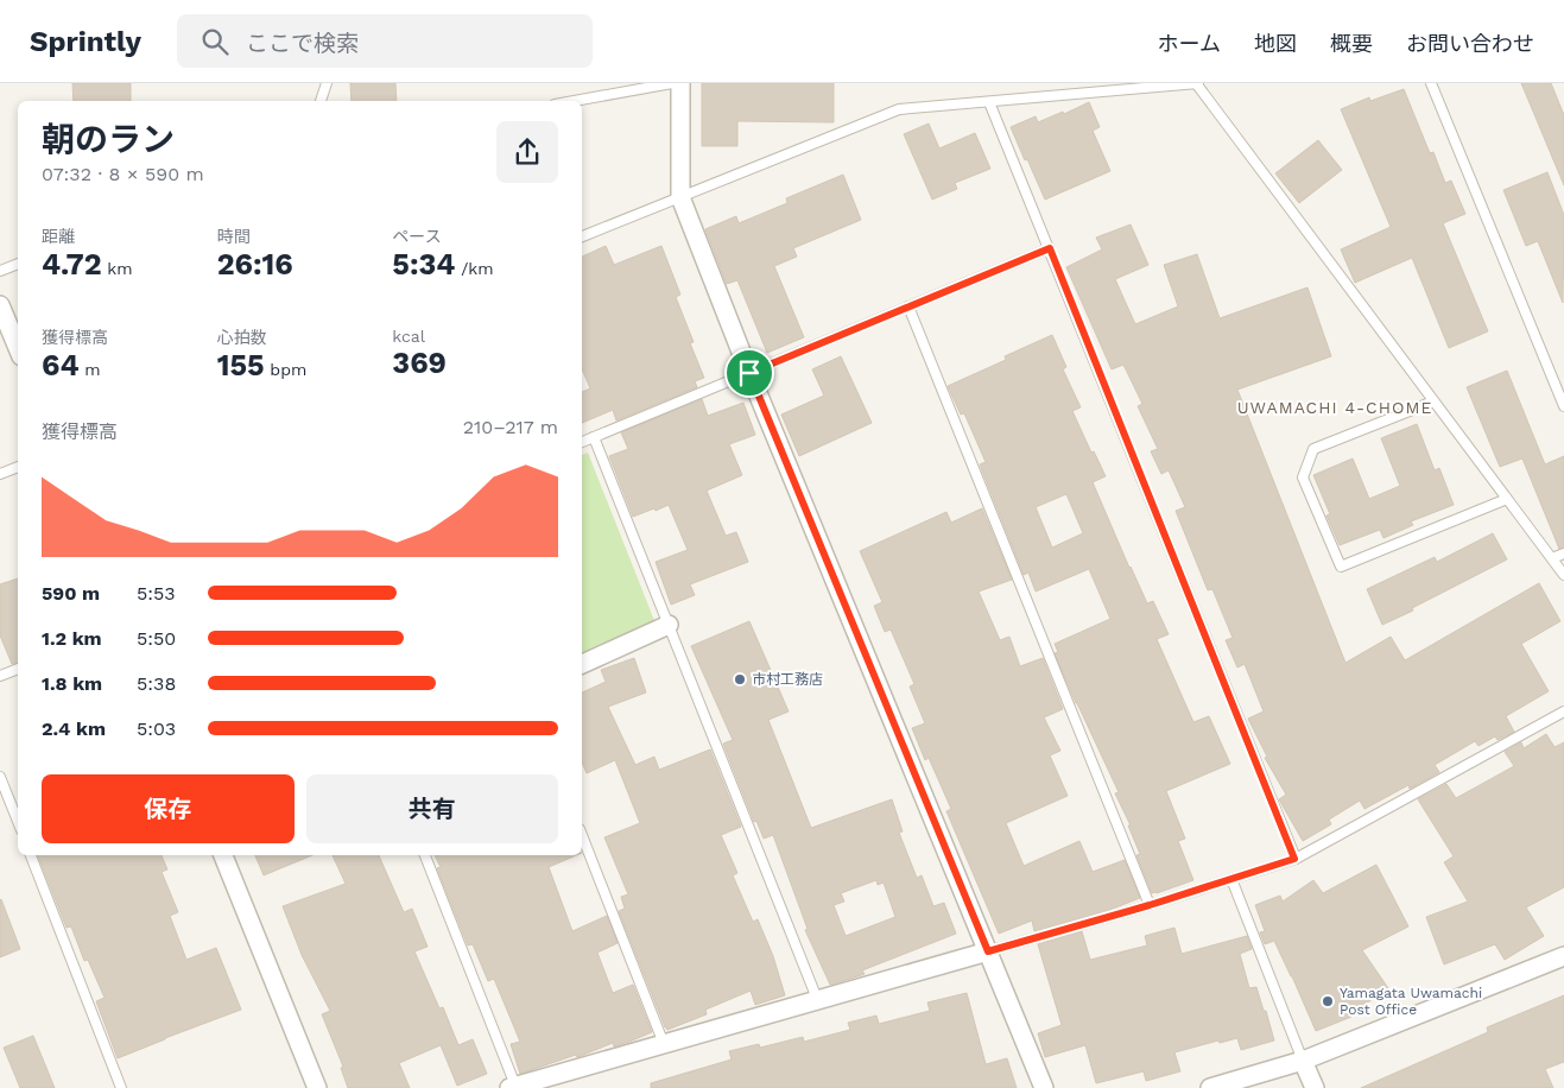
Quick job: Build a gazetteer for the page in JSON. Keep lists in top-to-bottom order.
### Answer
{
  "districts": ["UWAMACHI 4-CHOME"],
  "places": ["市村工務店", "Yamagata Uwamachi Post Office"],
  "page": {
    "header": "Sprintly",
    "search": "ここで検索",
    "nav": [
      "ホーム",
      "地図",
      "概要",
      "お問い合わせ"
    ],
    "heading": ["朝のラン", "07:32 · 8 × 590 m"],
    "stats": [
      ["距離", "4.72 km"],
      ["時間", "26:16"],
      ["ペース", "5:34 /km"],
      ["獲得標高", "64 m"],
      ["心拍数", "155 bpm"],
      ["kcal", "369"]
    ],
    "chart": ["獲得標高", "210–217 m"],
    "list": [
      {
        "name": "590 m",
        "note": "5:53"
      },
      {
        "name": "1.2 km",
        "note": "5:50"
      },
      {
        "name": "1.8 km",
        "note": "5:38"
      },
      {
        "name": "2.4 km",
        "note": "5:03"
      }
    ],
    "buttons": ["保存", "共有"]
  }
}
